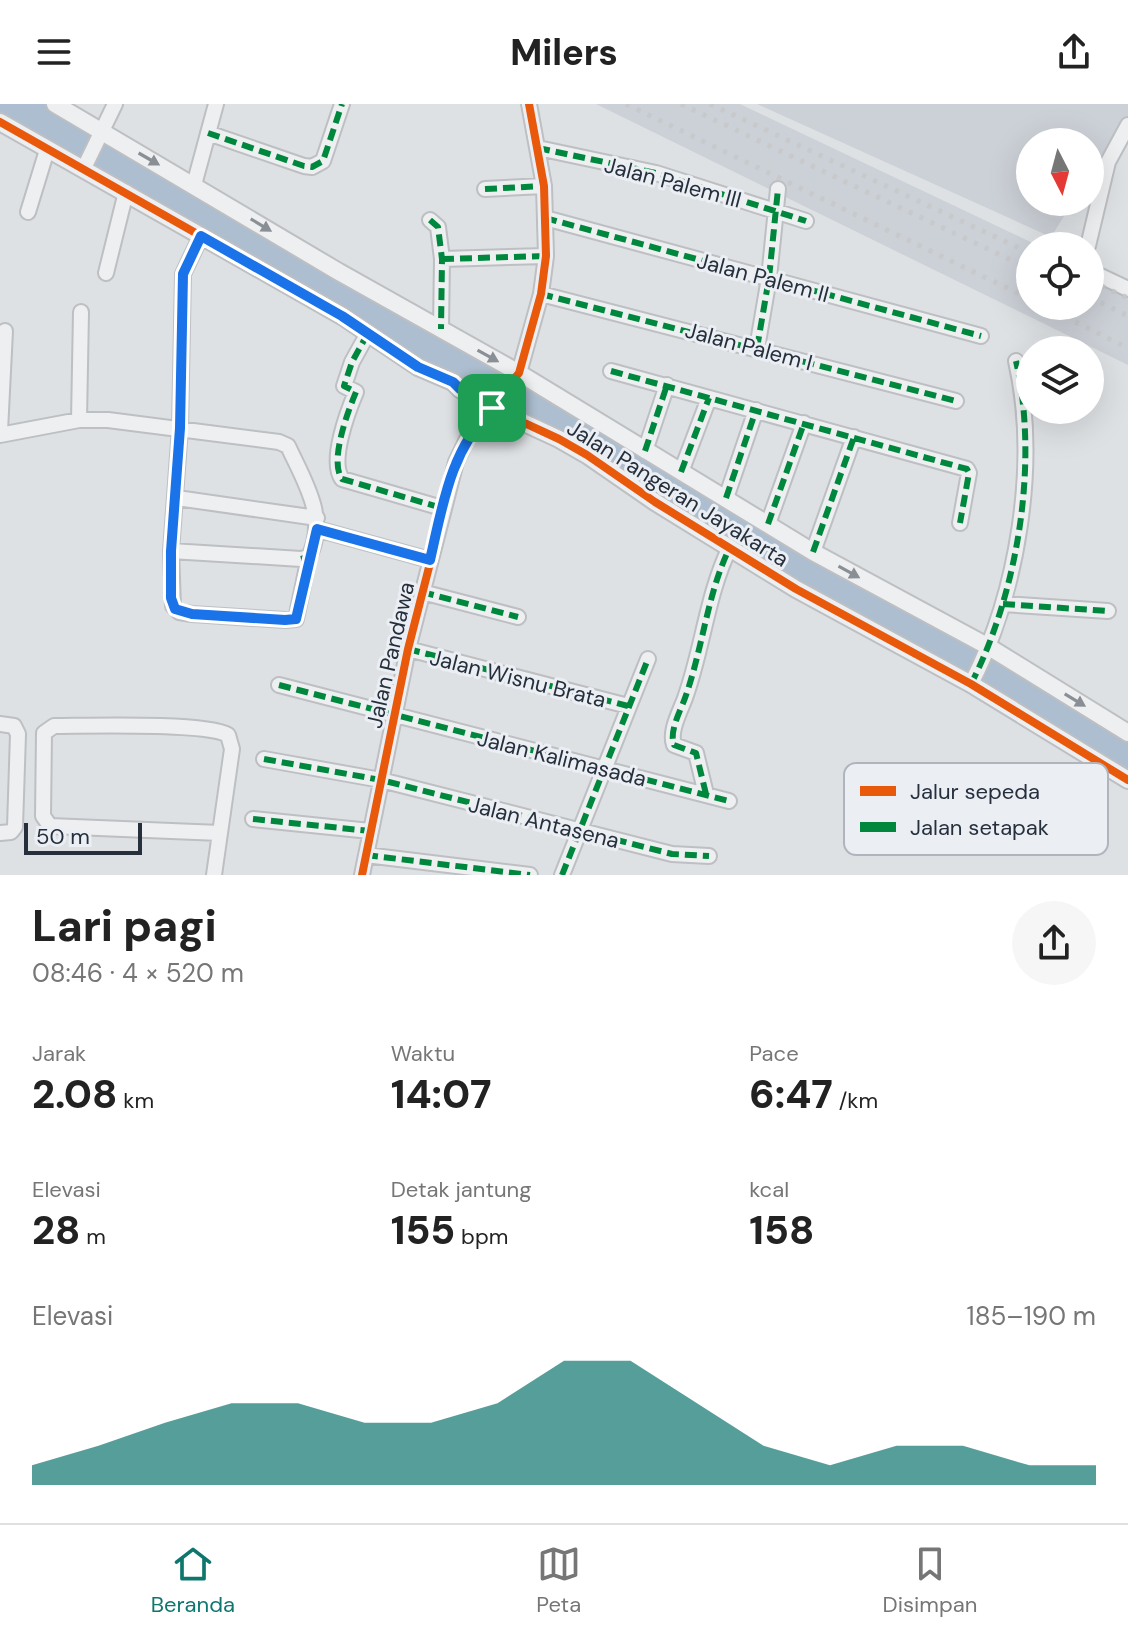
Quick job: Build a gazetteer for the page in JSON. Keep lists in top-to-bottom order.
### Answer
{
  "streets": {
    "street": [
      "Jalan Palem III",
      "Jalan Palem II",
      "Jalan Palem I",
      "Jalan Pangeran Jayakarta",
      "Jalan Pandawa",
      "Jalan Wisnu Brata",
      "Jalan Kalimasada",
      "Jalan Antasena"
    ]
  },
  "crossings": [
    ["Jalan Pangeran Jayakarta", "Jalan Pandawa"],
    ["Jalan Pandawa", "Jalan Wisnu Brata"],
    ["Jalan Pandawa", "Jalan Kalimasada"],
    ["Jalan Pandawa", "Jalan Antasena"],
    ["Jalan Wisnu Brata", "Jalan Kalimasada"],
    ["Jalan Wisnu Brata", "Jalan Antasena"]
  ],
  "legend": ["Jalur sepeda", "Jalan setapak"],
  "scale_bar": "50 m",
  "north": "bottom",
  "page": {
    "header": "Milers",
    "scale": "50 m",
    "heading": ["Lari pagi", "08:46 · 4 × 520 m"],
    "stats": [
      ["Jarak", "2.08 km"],
      ["Waktu", "14:07"],
      ["Pace", "6:47 /km"],
      ["Elevasi", "28 m"],
      ["Detak jantung", "155 bpm"],
      ["kcal", "158"]
    ],
    "chart": ["Elevasi", "185–190 m"],
    "tabs": ["Beranda", "Peta", "Disimpan"]
  }
}
